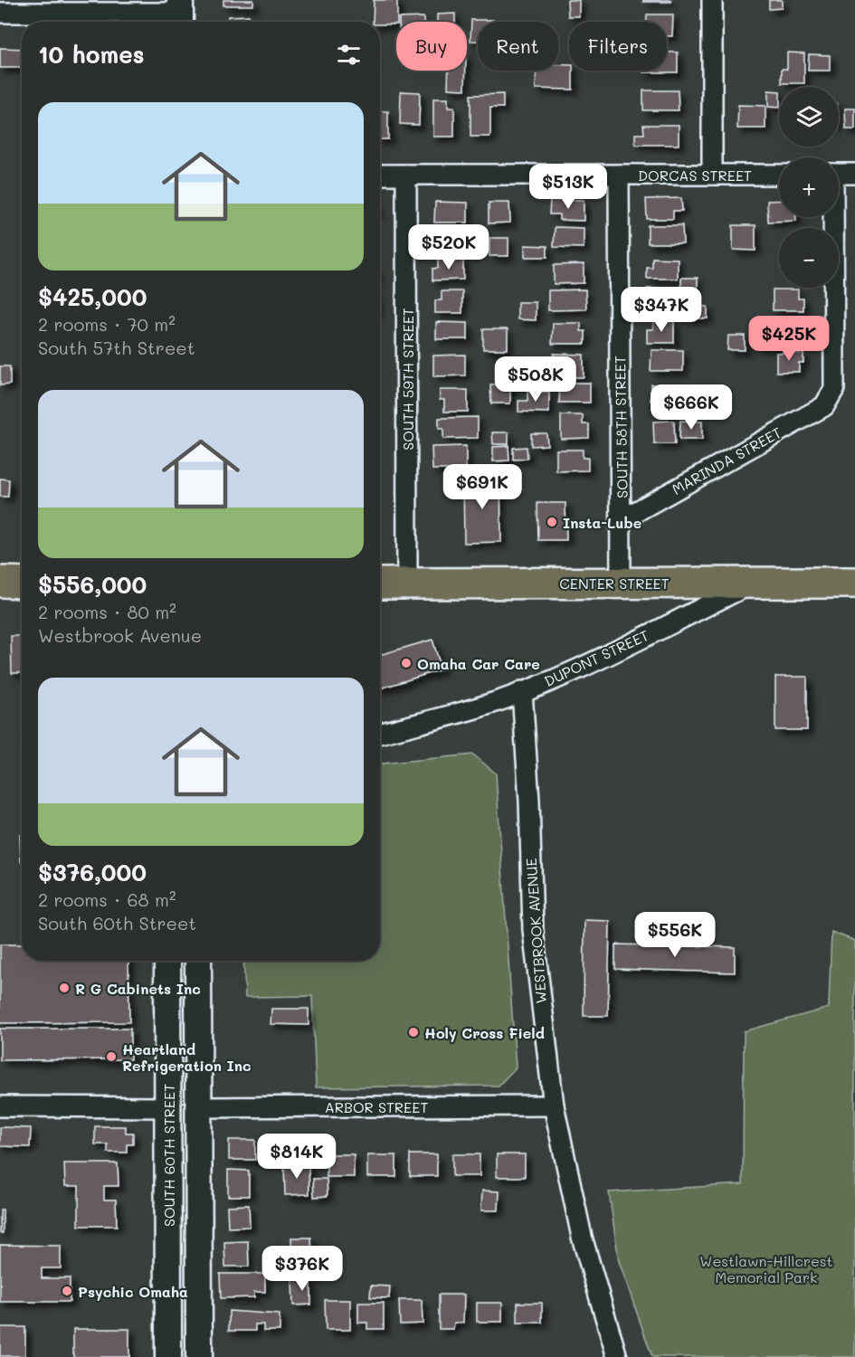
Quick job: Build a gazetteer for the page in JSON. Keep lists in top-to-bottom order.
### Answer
{
  "streets": {
    "main road": ["CENTER STREET", "SOUTH 60TH STREET"],
    "street": [
      "DORCAS STREET",
      "SOUTH 59TH STREET",
      "SOUTH 58TH STREET",
      "MARINDA STREET",
      "DUPONT STREET",
      "WESTBROOK AVENUE",
      "ARBOR STREET"
    ]
  },
  "crossings": [
    ["DORCAS STREET", "SOUTH 59TH STREET"],
    ["DORCAS STREET", "SOUTH 58TH STREET"],
    ["SOUTH 59TH STREET", "CENTER STREET"],
    ["SOUTH 58TH STREET", "MARINDA STREET"],
    ["SOUTH 58TH STREET", "CENTER STREET"],
    ["CENTER STREET", "DUPONT STREET"],
    ["DUPONT STREET", "WESTBROOK AVENUE"],
    ["WESTBROOK AVENUE", "ARBOR STREET"],
    ["ARBOR STREET", "SOUTH 60TH STREET"]
  ],
  "parks": ["Westlawn-Hillcrest Memorial Park"],
  "places": [
    "Insta-Lube",
    "Omaha Car Care",
    "R G Cabinets Inc",
    "Holy Cross Field",
    "Heartland Refrigeration Inc",
    "Psychic Omaha"
  ],
  "page": {
    "chip": ["Buy", "Rent", "Filters"],
    "heading": "10 homes",
    "map_buttons": ["+", "−"],
    "list": [
      {
        "name": "$425,000",
        "note": "2 rooms · 70 m² · South 57th Street"
      },
      {
        "name": "$556,000",
        "note": "2 rooms · 80 m² · Westbrook Avenue"
      },
      {
        "name": "$376,000",
        "note": "2 rooms · 68 m² · South 60th Street"
      }
    ],
    "price": [
      "$513K",
      "$520K",
      "$347K",
      "$425K",
      "$508K",
      "$666K",
      "$691K",
      "$556K",
      "$814K",
      "$376K"
    ]
  }
}
